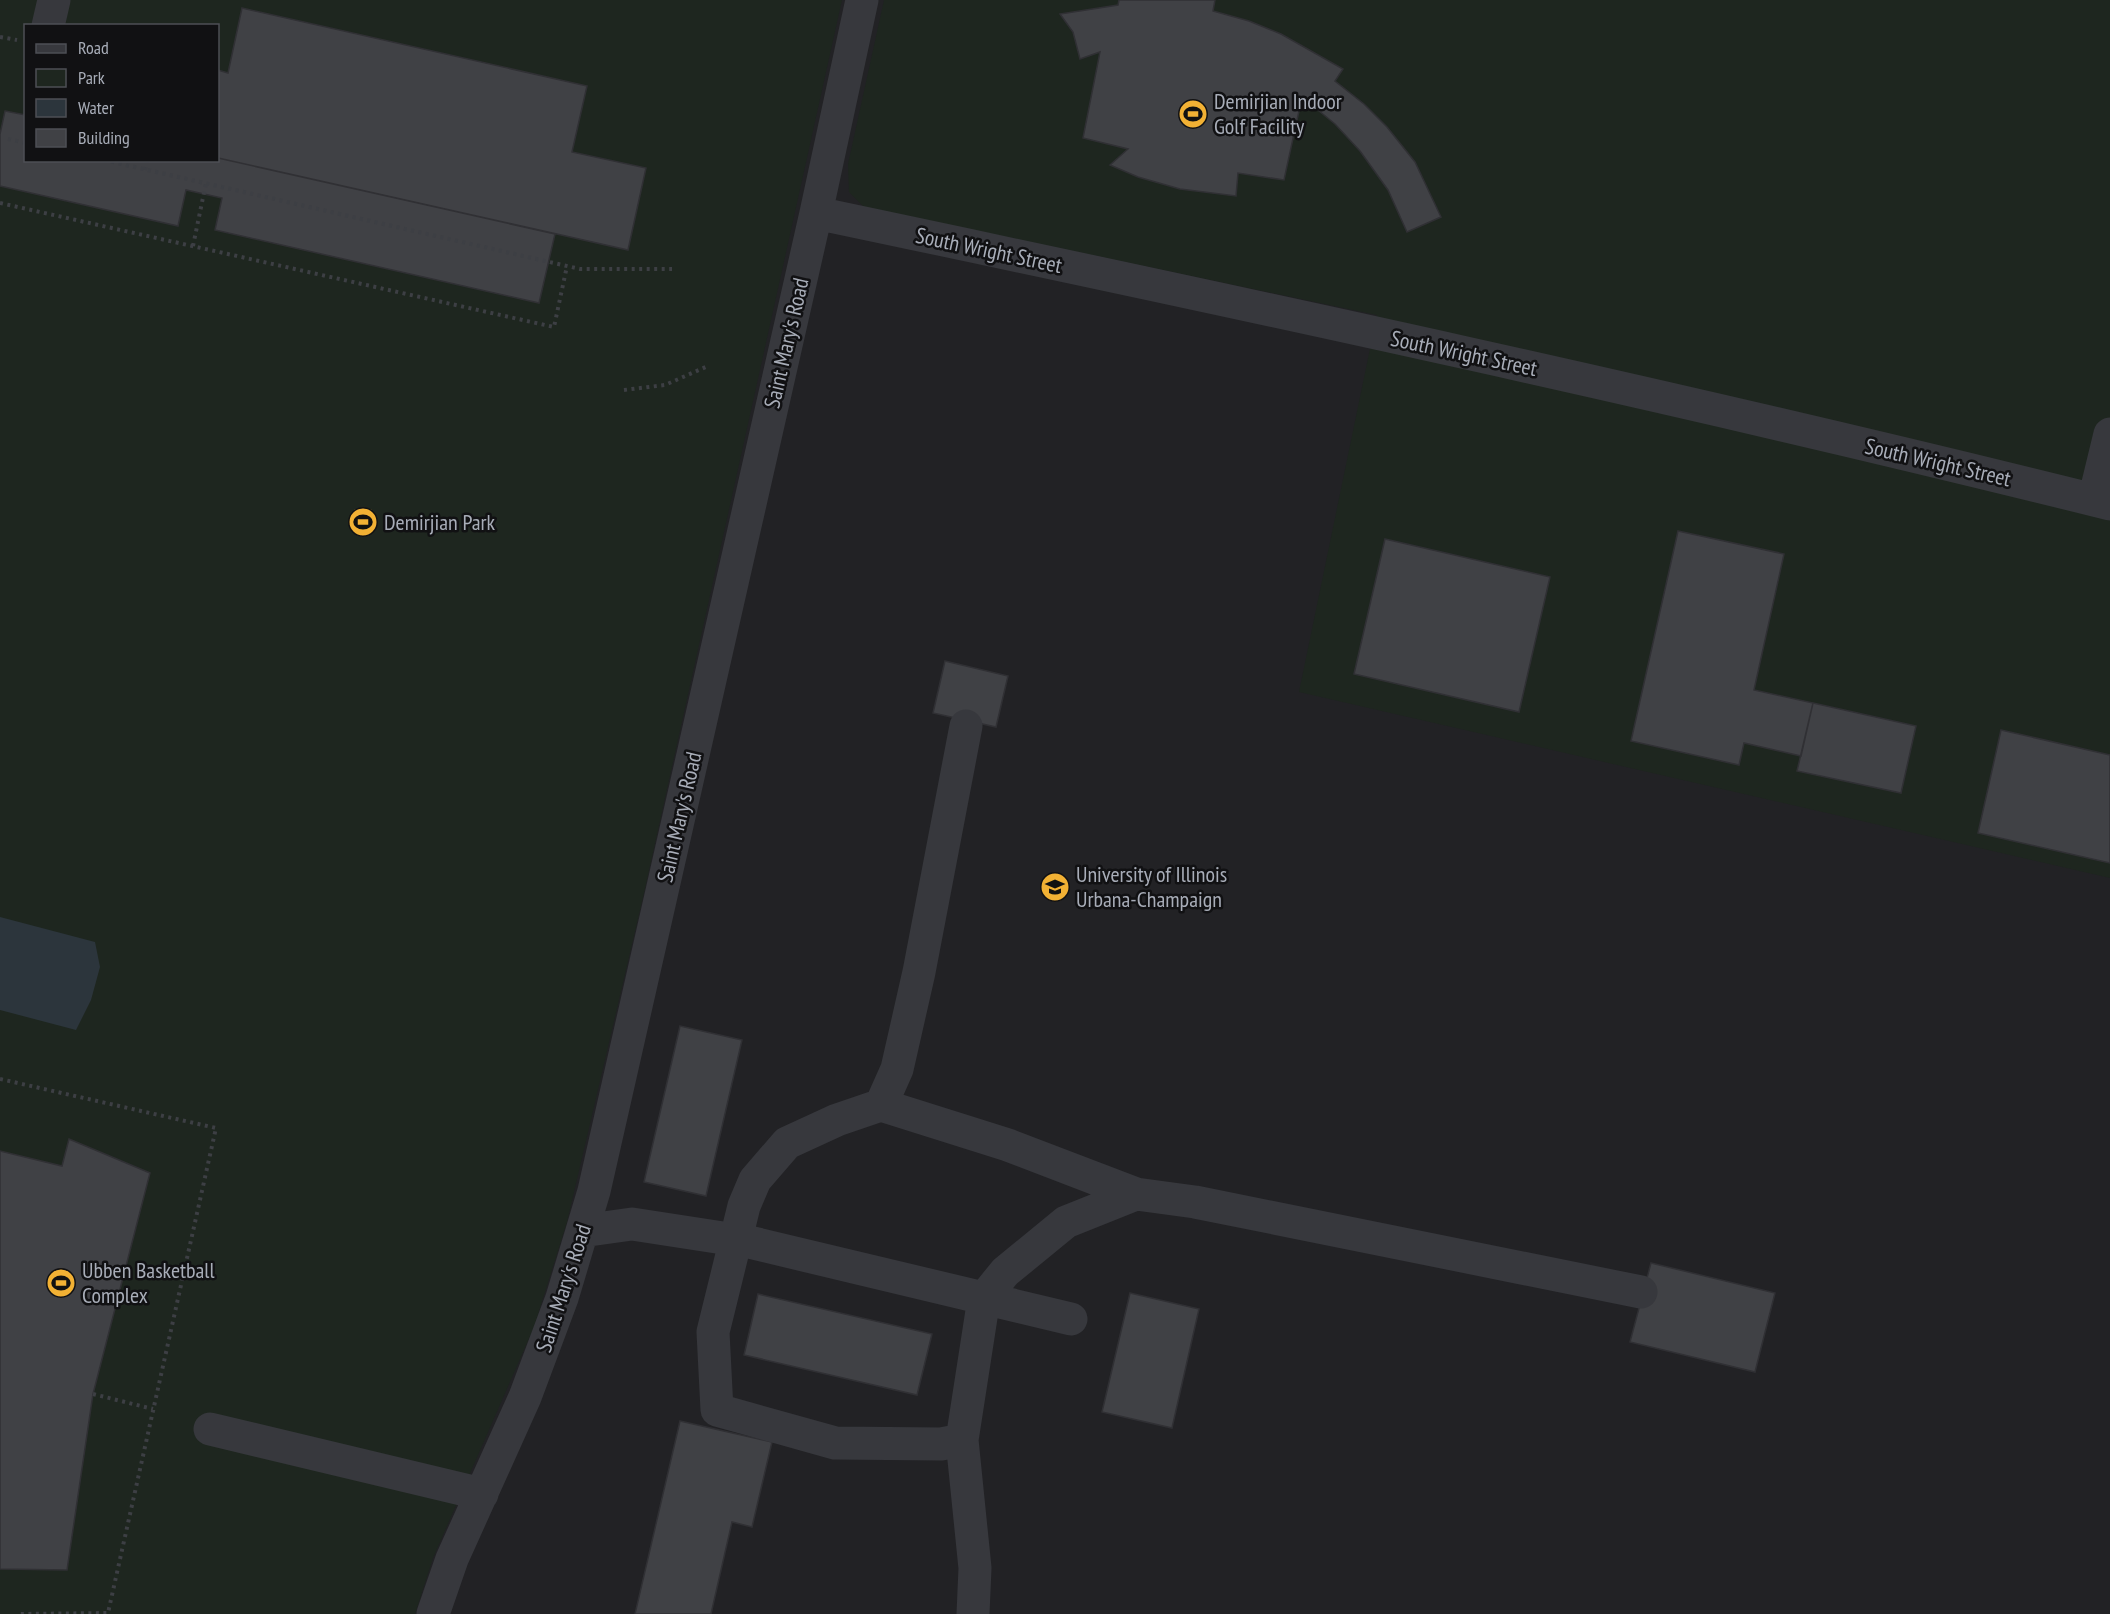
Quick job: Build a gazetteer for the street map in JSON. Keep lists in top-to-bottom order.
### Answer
{
  "streets": {
    "street": ["South Wright Street", "Saint Mary's Road"]
  },
  "crossings": [
    ["South Wright Street", "Saint Mary's Road"]
  ],
  "places": {
    "sports": ["Demirjian Indoor Golf Facility", "Demirjian Park", "Ubben Basketball Complex"],
    "school or university": ["University of Illinois Urbana-Champaign"]
  },
  "legend": [
    "Road",
    "Park",
    "Water",
    "Building"
  ]
}
